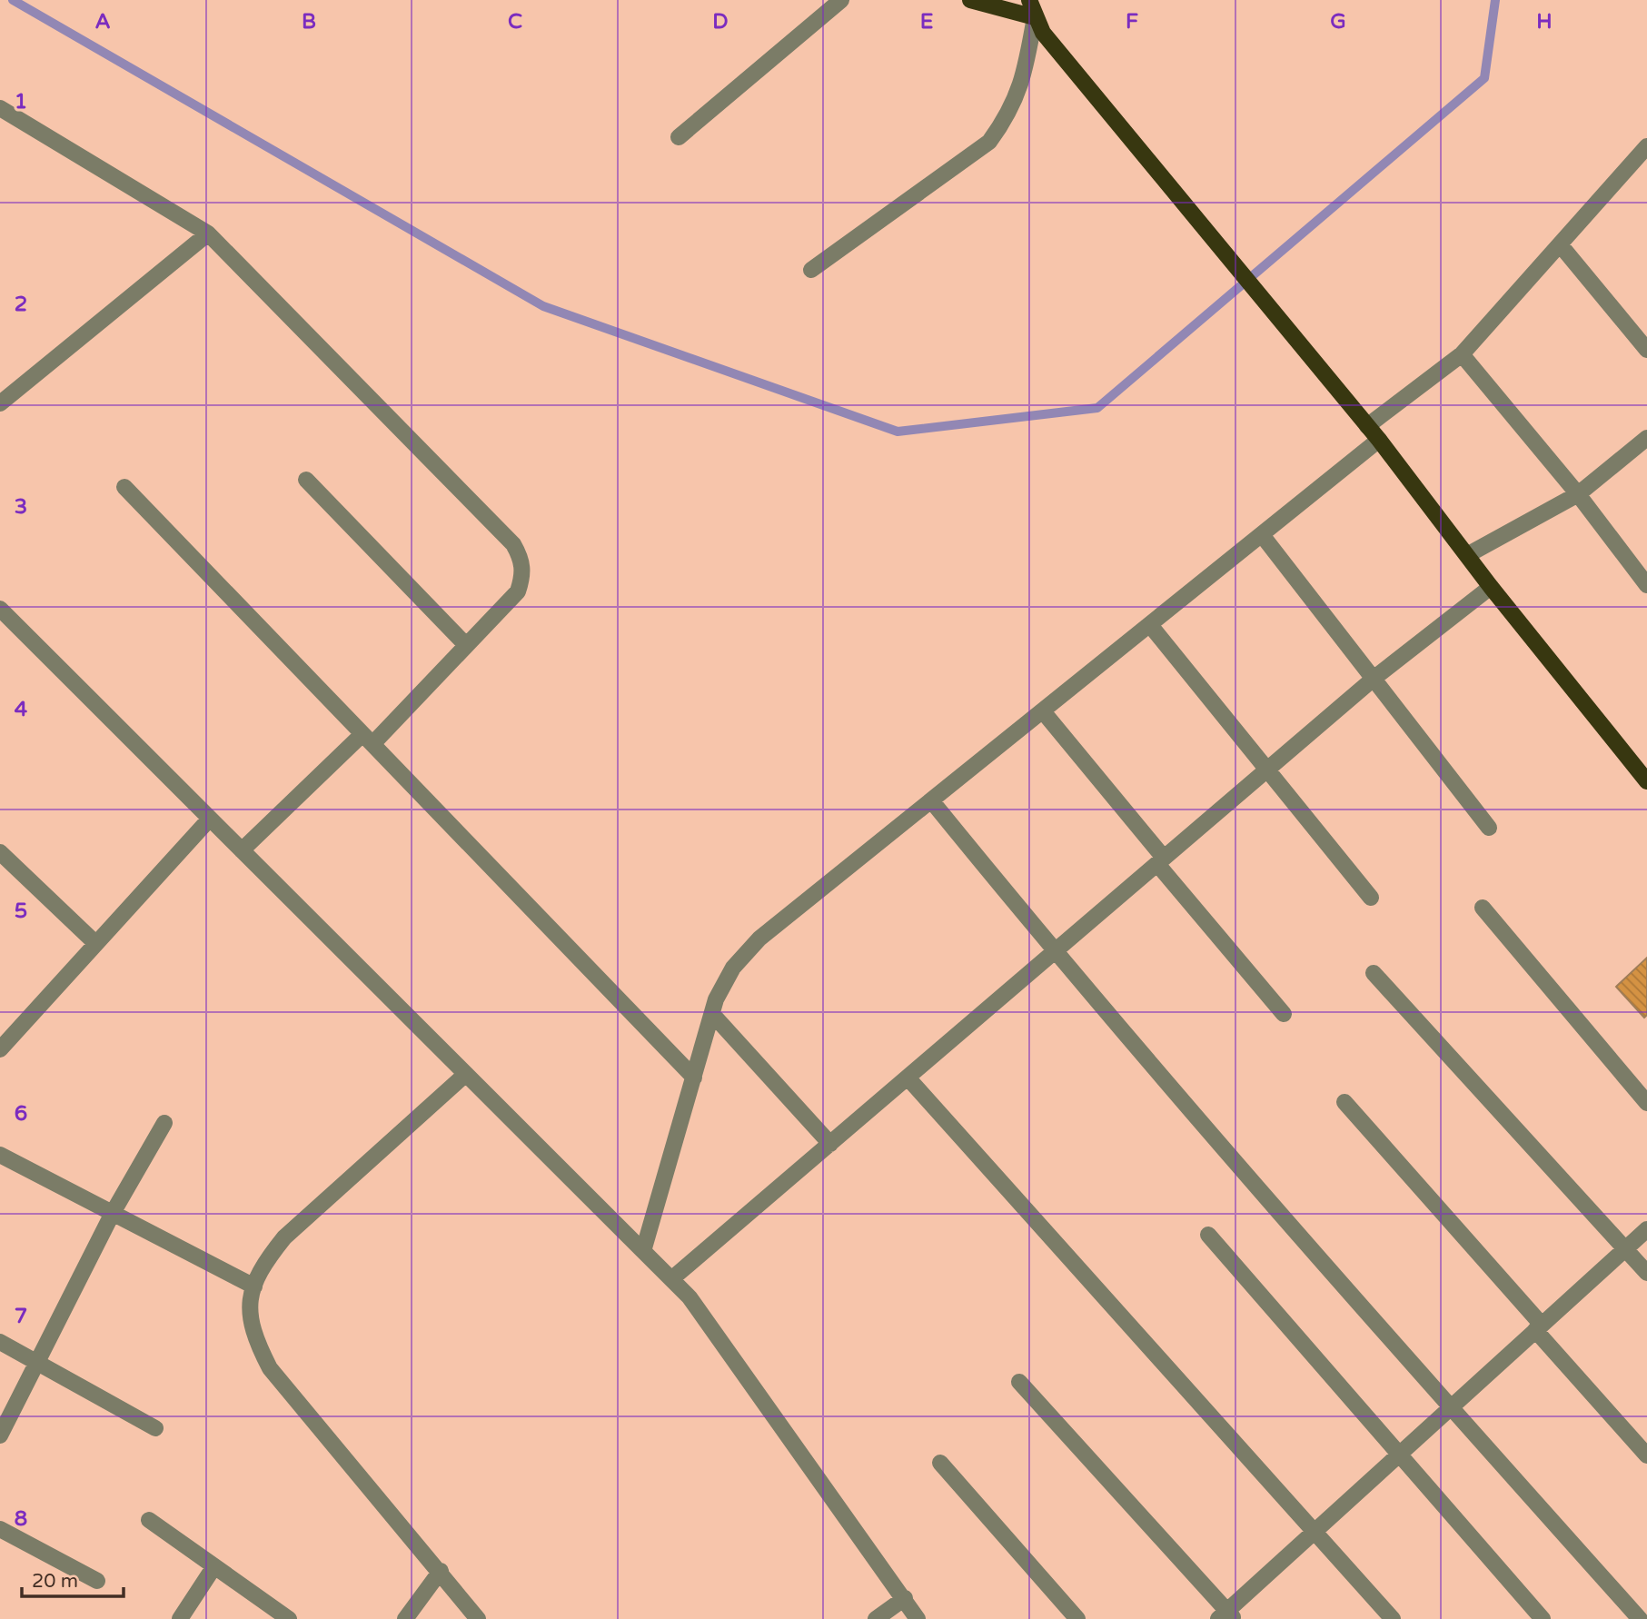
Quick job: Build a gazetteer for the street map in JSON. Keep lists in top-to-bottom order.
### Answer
{
  "scale_bar": "20 m",
  "grid": {
    "columns": [
      "A",
      "B",
      "C",
      "D",
      "E",
      "F",
      "G",
      "H"
    ],
    "rows": [
      "1",
      "2",
      "3",
      "4",
      "5",
      "6",
      "7",
      "8"
    ]
  }
}
